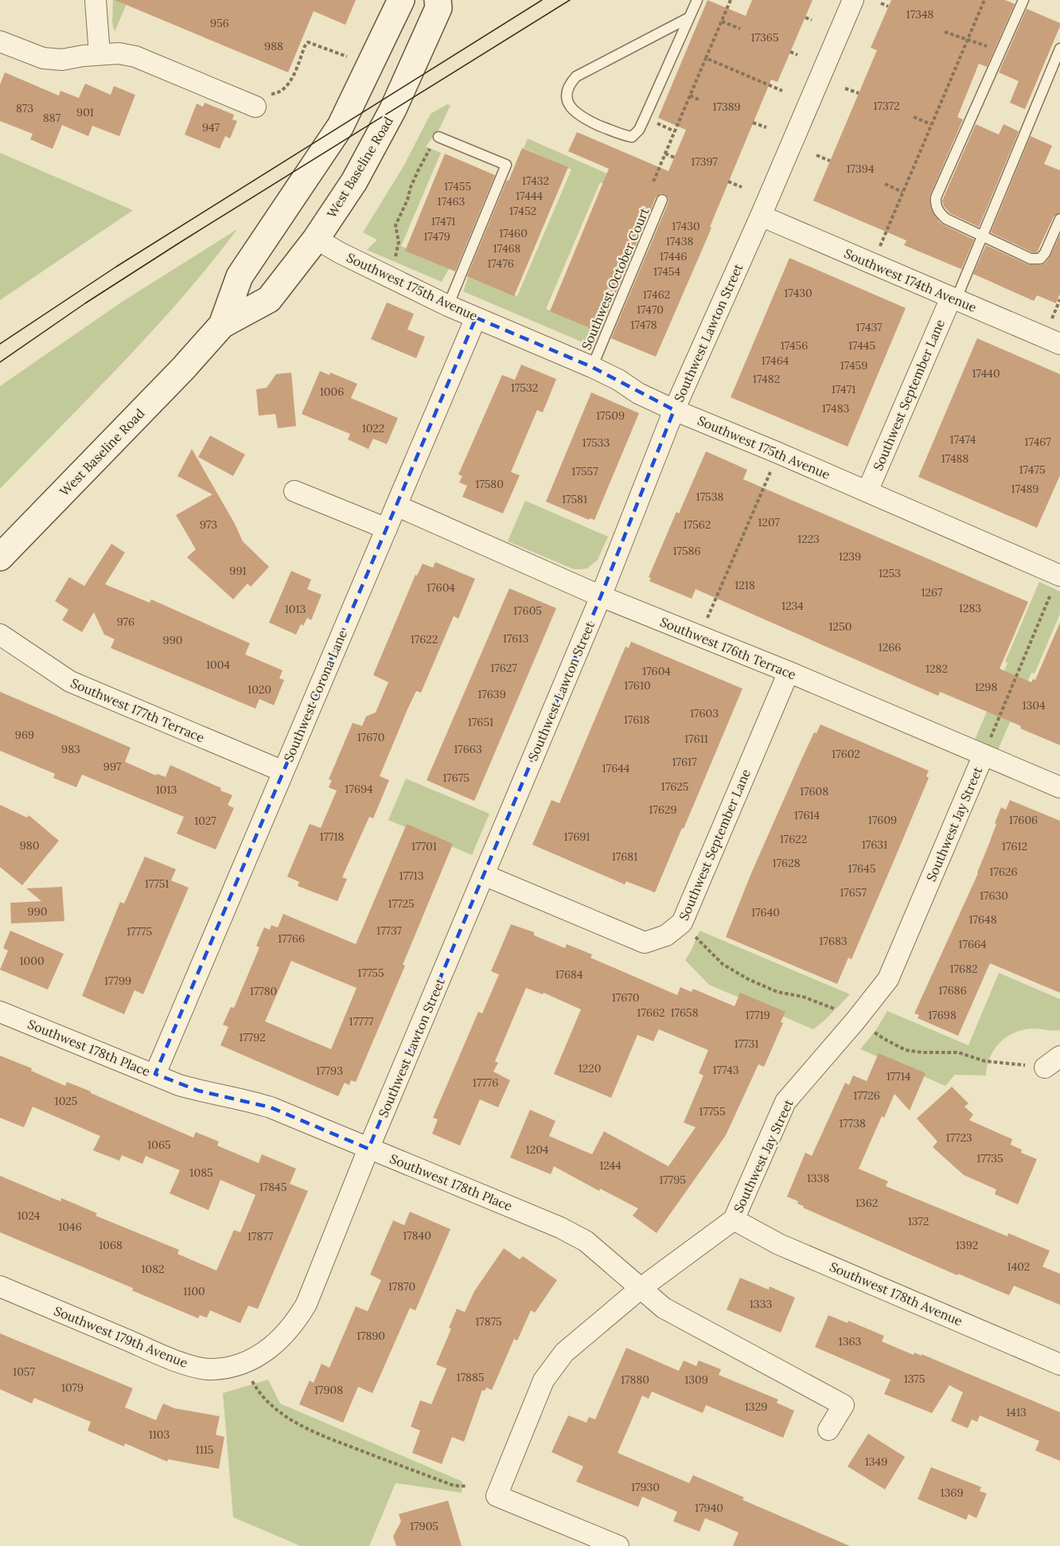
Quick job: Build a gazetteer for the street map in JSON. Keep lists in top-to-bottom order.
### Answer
{
  "streets": {
    "main road": ["West Baseline Road"],
    "street": [
      "Southwest 174th Avenue",
      "Southwest 175th Avenue",
      "Southwest Lawton Street",
      "Southwest September Lane",
      "Southwest 176th Terrace",
      "Southwest Corona Lane",
      "Southwest 177th Terrace",
      "Southwest Jay Street",
      "Southwest 178th Place",
      "Southwest 178th Avenue",
      "Southwest 179th Avenue"
    ],
    "lane": ["Southwest October Court"]
  },
  "crossings": [
    ["West Baseline Road", "Southwest 175th Avenue"],
    ["Southwest October Court", "Southwest 175th Avenue"],
    ["Southwest 174th Avenue", "Southwest Lawton Street"],
    ["Southwest 174th Avenue", "Southwest September Lane"],
    ["Southwest 175th Avenue", "Southwest Lawton Street"],
    ["Southwest 175th Avenue", "Southwest September Lane"],
    ["Southwest 175th Avenue", "Southwest Corona Lane"],
    ["Southwest Lawton Street", "Southwest September Lane"],
    ["Southwest Lawton Street", "Southwest 176th Terrace"],
    ["Southwest Lawton Street", "Southwest 178th Place"],
    ["Southwest Lawton Street", "Southwest 179th Avenue"],
    ["Southwest September Lane", "Southwest 176th Terrace"],
    ["Southwest 176th Terrace", "Southwest Corona Lane"],
    ["Southwest 176th Terrace", "Southwest Jay Street"],
    ["Southwest Corona Lane", "Southwest 177th Terrace"],
    ["Southwest Corona Lane", "Southwest 178th Place"],
    ["Southwest Jay Street", "Southwest 178th Place"],
    ["Southwest Jay Street", "Southwest 178th Avenue"]
  ],
  "house_numbers": [
    "17348",
    "956",
    "17365",
    "988",
    "17372",
    "17389",
    "873",
    "901",
    "887",
    "947",
    "17397",
    "17394",
    "17432",
    "17455",
    "17444",
    "17463",
    "17452",
    "17471",
    "17430",
    "17460",
    "17479",
    "17438",
    "17468",
    "17446",
    "17476",
    "17454",
    "17430",
    "17462",
    "17470",
    "17478",
    "17437",
    "17456",
    "17445",
    "17464",
    "17459",
    "17440",
    "17482",
    "17532",
    "17471",
    "1006",
    "17483",
    "17509",
    "1022",
    "17474",
    "17467",
    "17533",
    "17488",
    "17475",
    "17557",
    "17580",
    "17489",
    "17538",
    "17581",
    "1207",
    "973",
    "17562",
    "1223",
    "17586",
    "1239",
    "991",
    "1253",
    "1218",
    "17604",
    "1267",
    "1234",
    "1283",
    "1013",
    "17605",
    "976",
    "1250",
    "17613",
    "17622",
    "990",
    "1266",
    "1004",
    "17627",
    "1282",
    "17604",
    "17610",
    "1298",
    "1020",
    "17639",
    "1304",
    "17603",
    "17618",
    "17651",
    "969",
    "17670",
    "17611",
    "983",
    "17663",
    "17602",
    "17617",
    "997",
    "17644",
    "17675",
    "17625",
    "17694",
    "1013",
    "17608",
    "17629",
    "17614",
    "17609",
    "17606",
    "1027",
    "17718",
    "17691",
    "17622",
    "17631",
    "980",
    "17701",
    "17612",
    "17681",
    "17628",
    "17645",
    "17626",
    "17713",
    "17751",
    "17657",
    "17630",
    "17725",
    "990",
    "17640",
    "17648",
    "17737",
    "17775",
    "17766",
    "17683",
    "17664",
    "1000",
    "17682",
    "17755",
    "17684",
    "17799",
    "17686",
    "17780",
    "17670",
    "17662",
    "17658",
    "17719",
    "17698",
    "17777",
    "17792",
    "17731",
    "1220",
    "17743",
    "17793",
    "17714",
    "17776",
    "17726",
    "1025",
    "17755",
    "17738",
    "17723",
    "1065",
    "1204",
    "17735",
    "1244",
    "1085",
    "1338",
    "17795",
    "17845",
    "1362",
    "1024",
    "1372",
    "1046",
    "17840",
    "17877",
    "1068",
    "1392",
    "1402",
    "1082",
    "17870",
    "1100",
    "1333",
    "17875",
    "17890",
    "1363",
    "1057",
    "17885",
    "1375",
    "17880",
    "1309",
    "1079",
    "17908",
    "1329",
    "1413",
    "1103",
    "1115",
    "1349",
    "17930",
    "1369",
    "17940",
    "17905"
  ]
}
